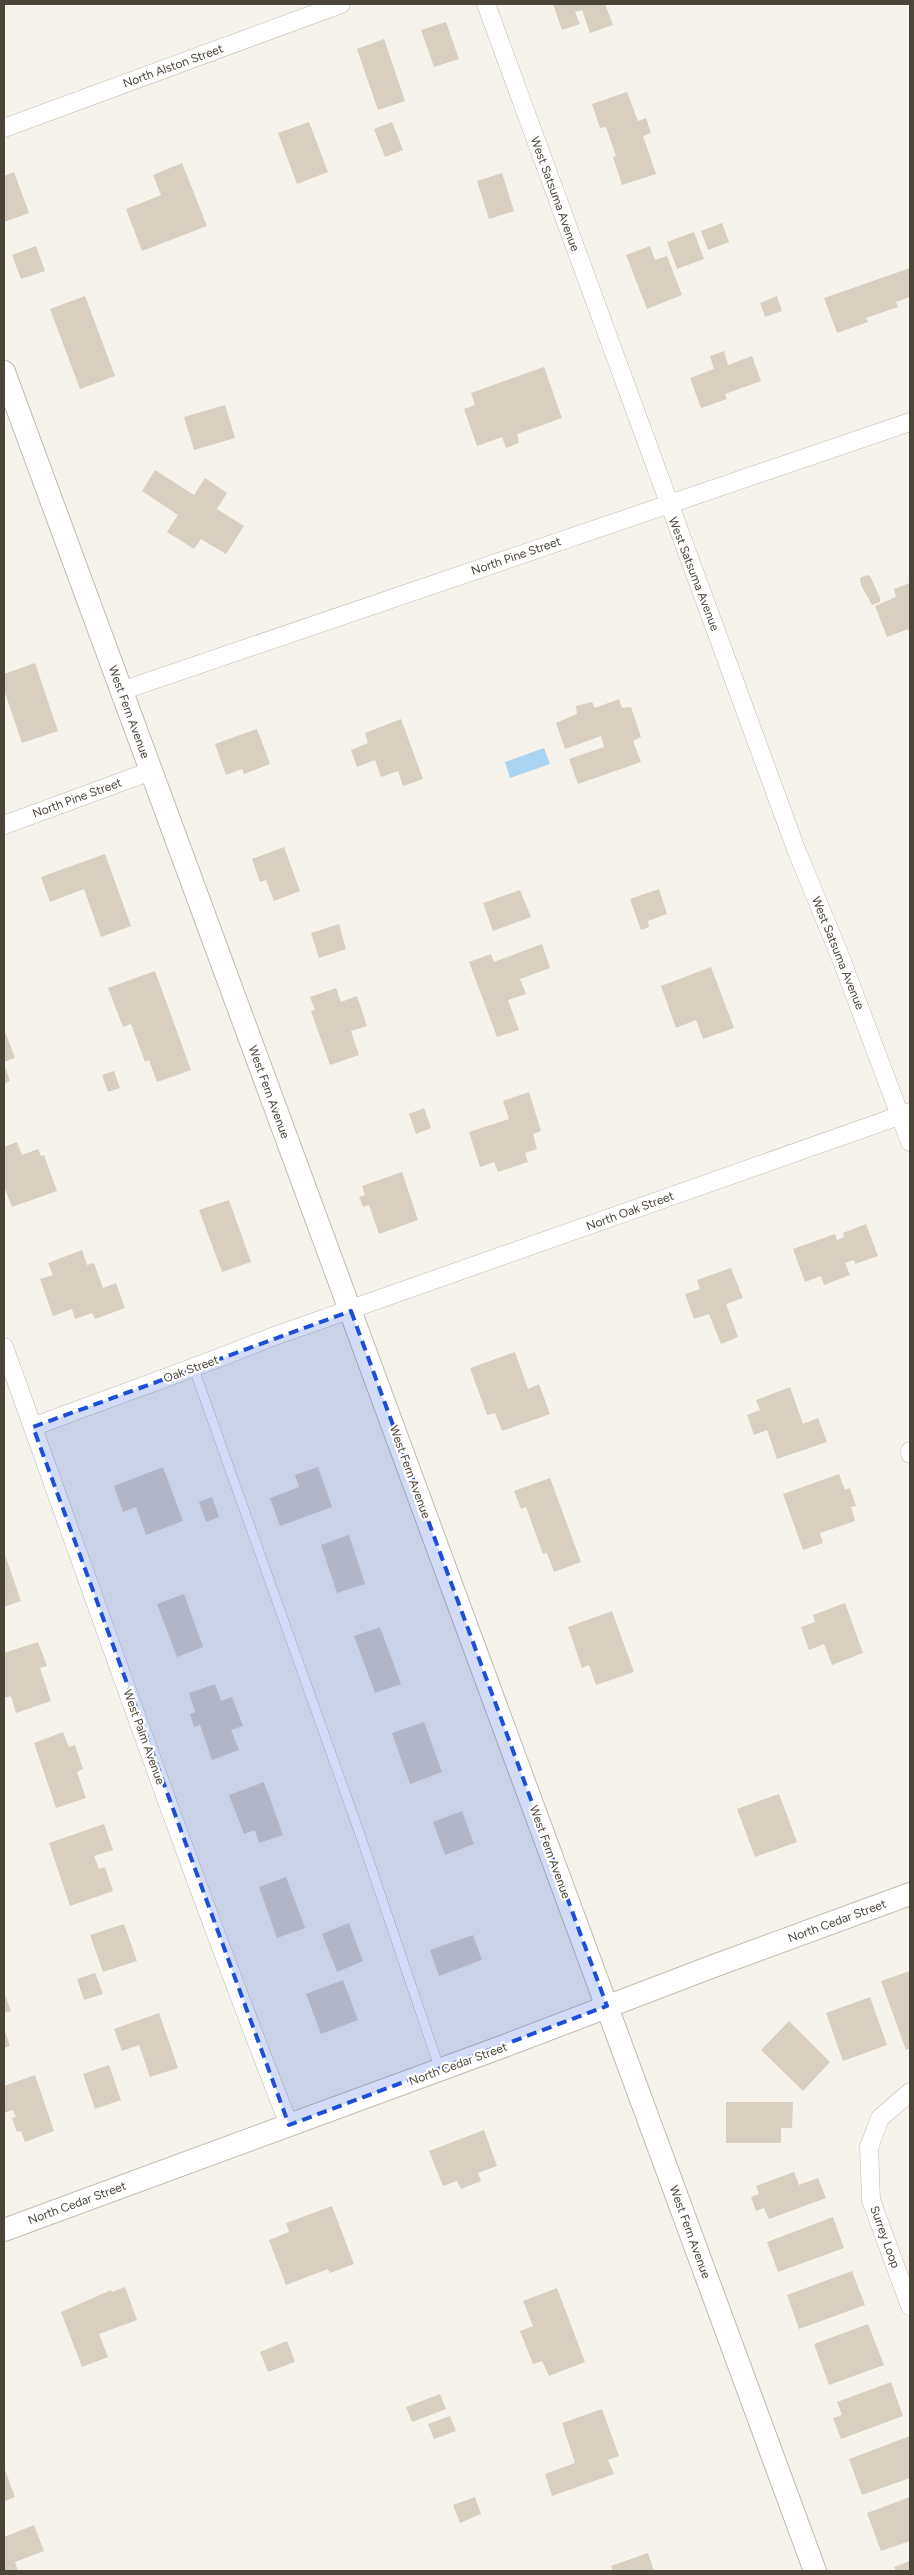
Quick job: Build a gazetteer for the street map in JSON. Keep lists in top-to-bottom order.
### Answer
{
  "streets": {
    "street": [
      "North Alston Street",
      "West Satsuma Avenue",
      "North Pine Street",
      "West Fern Avenue",
      "North Oak Street",
      "Oak Street",
      "West Palm Avenue",
      "North Cedar Street",
      "Surrey Loop"
    ]
  },
  "crossings": [
    ["West Satsuma Avenue", "North Pine Street"],
    ["West Satsuma Avenue", "North Oak Street"],
    ["North Pine Street", "West Fern Avenue"],
    ["West Fern Avenue", "North Oak Street"],
    ["West Fern Avenue", "Oak Street"],
    ["West Fern Avenue", "North Cedar Street"],
    ["North Oak Street", "Oak Street"],
    ["Oak Street", "West Palm Avenue"],
    ["West Palm Avenue", "North Cedar Street"]
  ]
}
